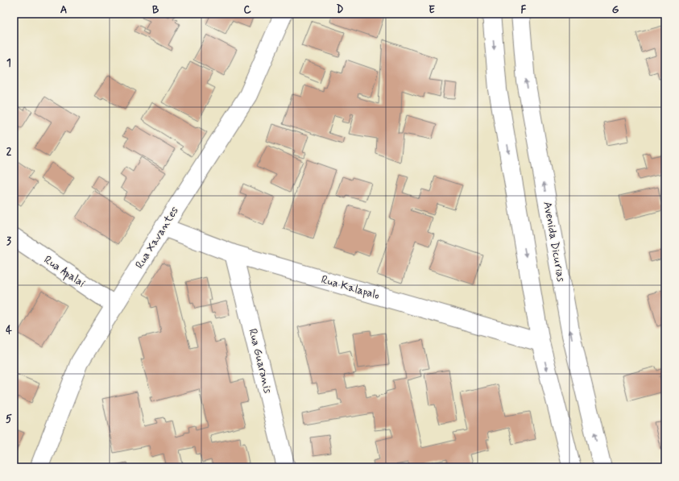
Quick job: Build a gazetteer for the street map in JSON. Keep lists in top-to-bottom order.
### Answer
{
  "streets": {
    "street": [
      "Rua Xavantes",
      "Avenida Dicurias",
      "Rua Apalai",
      "Rua Kalapalo",
      "Rua Guaranis"
    ]
  },
  "crossings": [
    ["Rua Xavantes", "Rua Apalai"],
    ["Rua Xavantes", "Rua Kalapalo"],
    ["Rua Kalapalo", "Rua Guaranis"]
  ],
  "grid": {
    "columns": [
      "A",
      "B",
      "C",
      "D",
      "E",
      "F",
      "G"
    ],
    "rows": [
      "1",
      "2",
      "3",
      "4",
      "5"
    ]
  }
}
